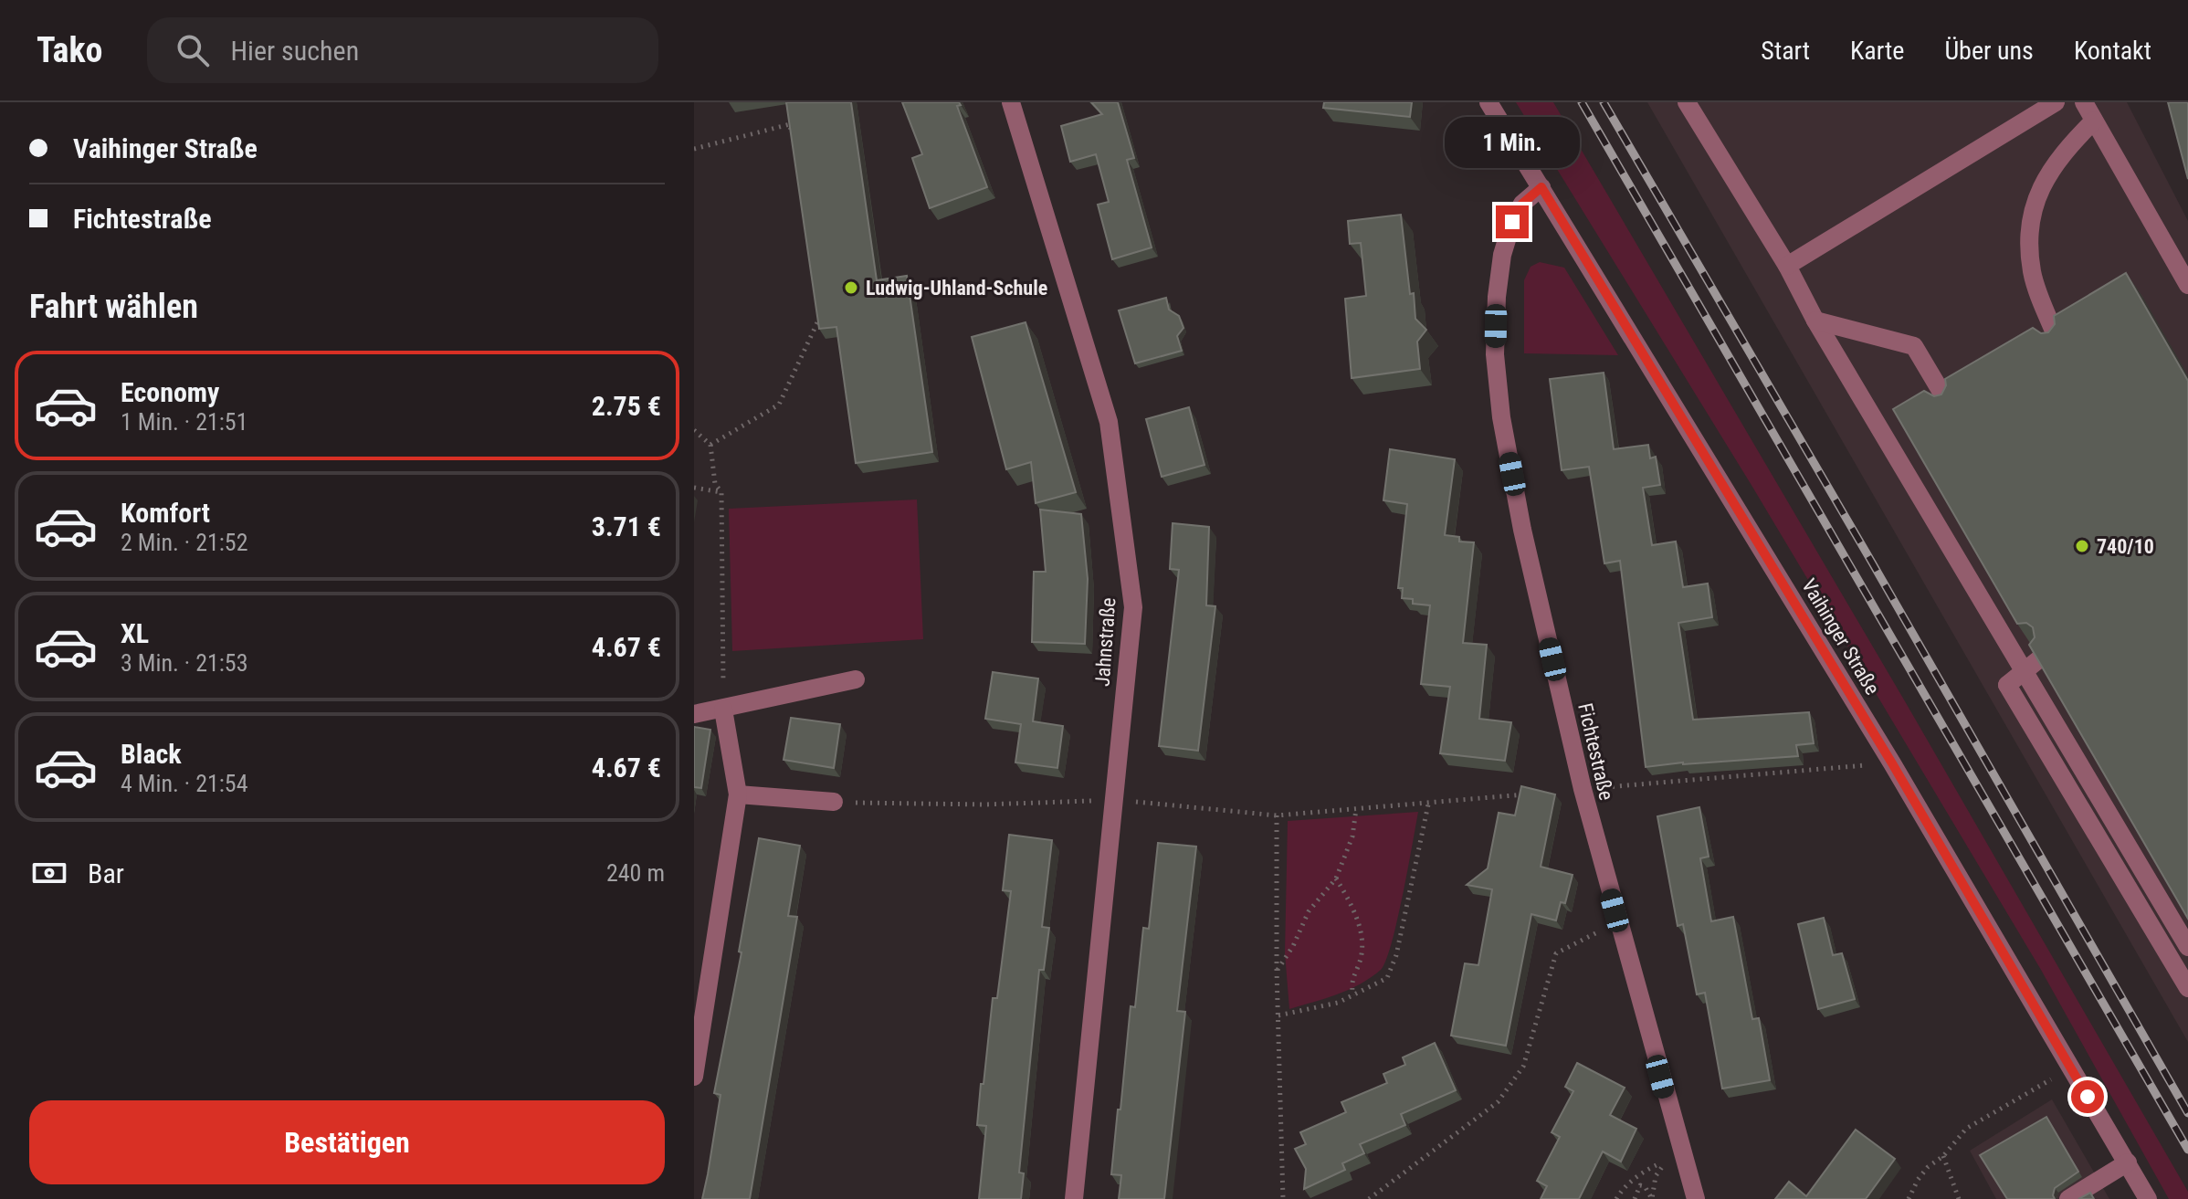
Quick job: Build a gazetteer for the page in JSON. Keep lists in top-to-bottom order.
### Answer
{
  "streets": {
    "street": ["Vaihinger Straße", "Jahnstraße", "Fichtestraße"]
  },
  "crossings": [
    ["Vaihinger Straße", "Fichtestraße"]
  ],
  "places": ["Ludwig-Uhland-Schule", "740/10"],
  "page": {
    "header": "Tako",
    "search": "Hier suchen",
    "nav": [
      "Start",
      "Karte",
      "Über uns",
      "Kontakt"
    ],
    "banner": ["Vaihinger Straße", "Fichtestraße"],
    "bubble": "1 Min.",
    "heading": "Fahrt wählen",
    "list": [
      {
        "name": "Economy",
        "note": "1 Min. · 21:51",
        "value": "2.75 €"
      },
      {
        "name": "Komfort",
        "note": "2 Min. · 21:52",
        "value": "3.71 €"
      },
      {
        "name": "XL",
        "note": "3 Min. · 21:53",
        "value": "4.67 €"
      },
      {
        "name": "Black",
        "note": "4 Min. · 21:54",
        "value": "4.67 €"
      }
    ],
    "pay": ["Bar", "240 m"],
    "buttons": "Bestätigen"
  }
}
